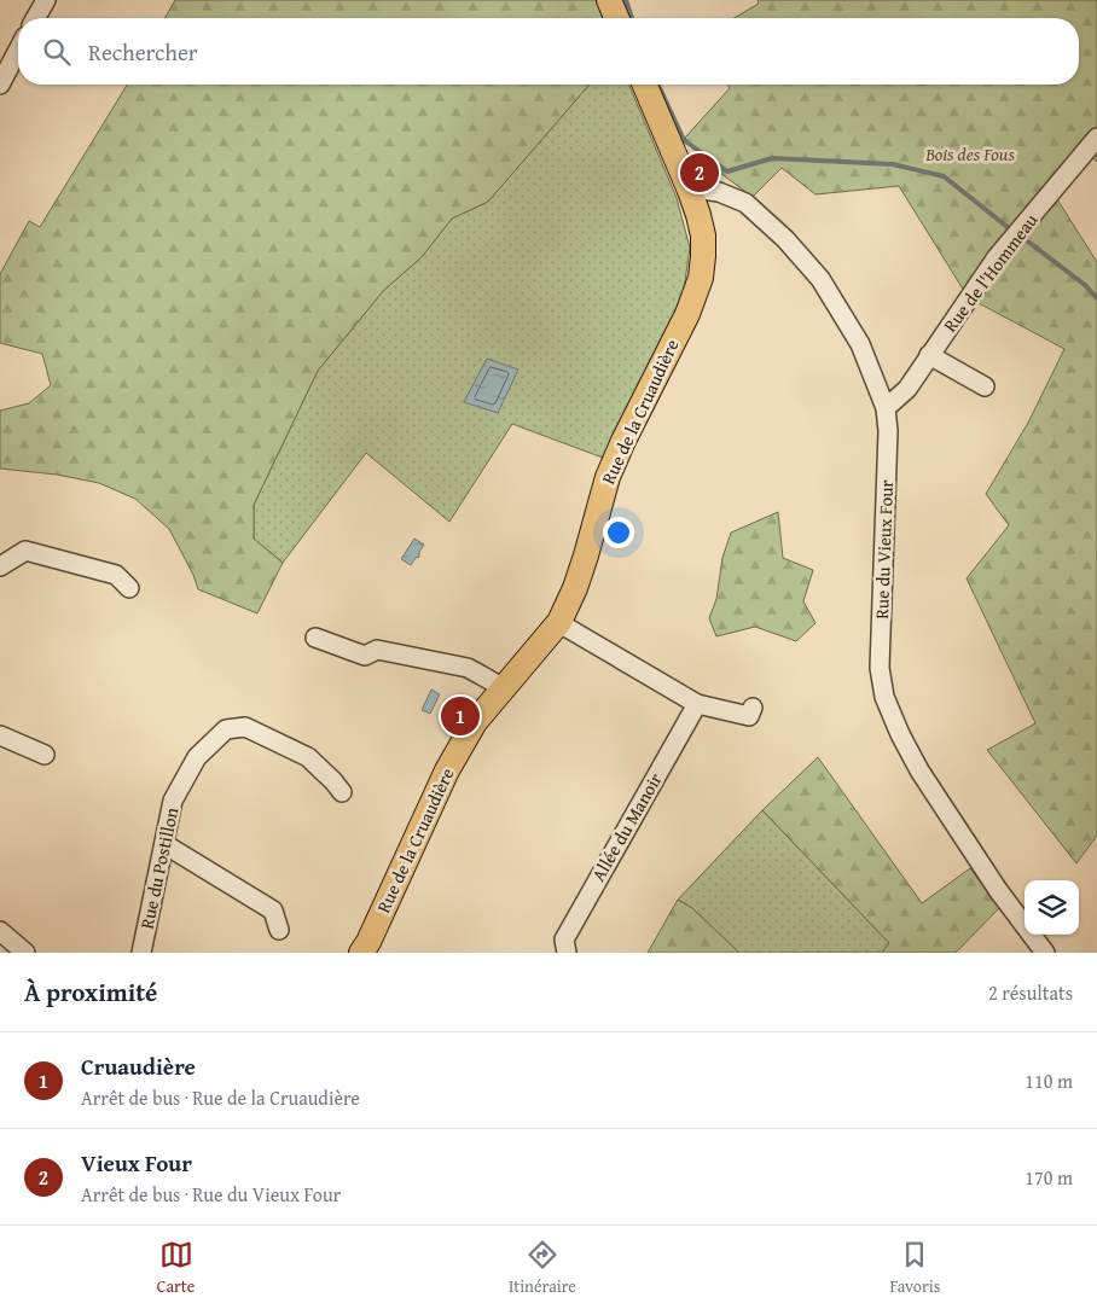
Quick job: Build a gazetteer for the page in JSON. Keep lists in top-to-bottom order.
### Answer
{
  "streets": {
    "main road": ["Rue de la Cruaudière"],
    "street": [
      "Rue de l'Hommeau",
      "Rue du Vieux Four",
      "Allée du Manoir",
      "Rue du Postillon"
    ]
  },
  "crossings": [
    ["Rue de l'Hommeau", "Rue du Vieux Four"],
    ["Rue de la Cruaudière", "Rue du Vieux Four"]
  ],
  "parks": ["Bois des Fous"],
  "page": {
    "search": "Rechercher",
    "pins": ["2", "1"],
    "heading": ["À proximité", "2 résultats"],
    "list": [
      {
        "mark": "1",
        "name": "Cruaudière",
        "note": "Arrêt de bus · Rue de la Cruaudière",
        "value": "110 m"
      },
      {
        "mark": "2",
        "name": "Vieux Four",
        "note": "Arrêt de bus · Rue du Vieux Four",
        "value": "170 m"
      }
    ],
    "nav": ["Carte", "Itinéraire", "Favoris"]
  }
}
